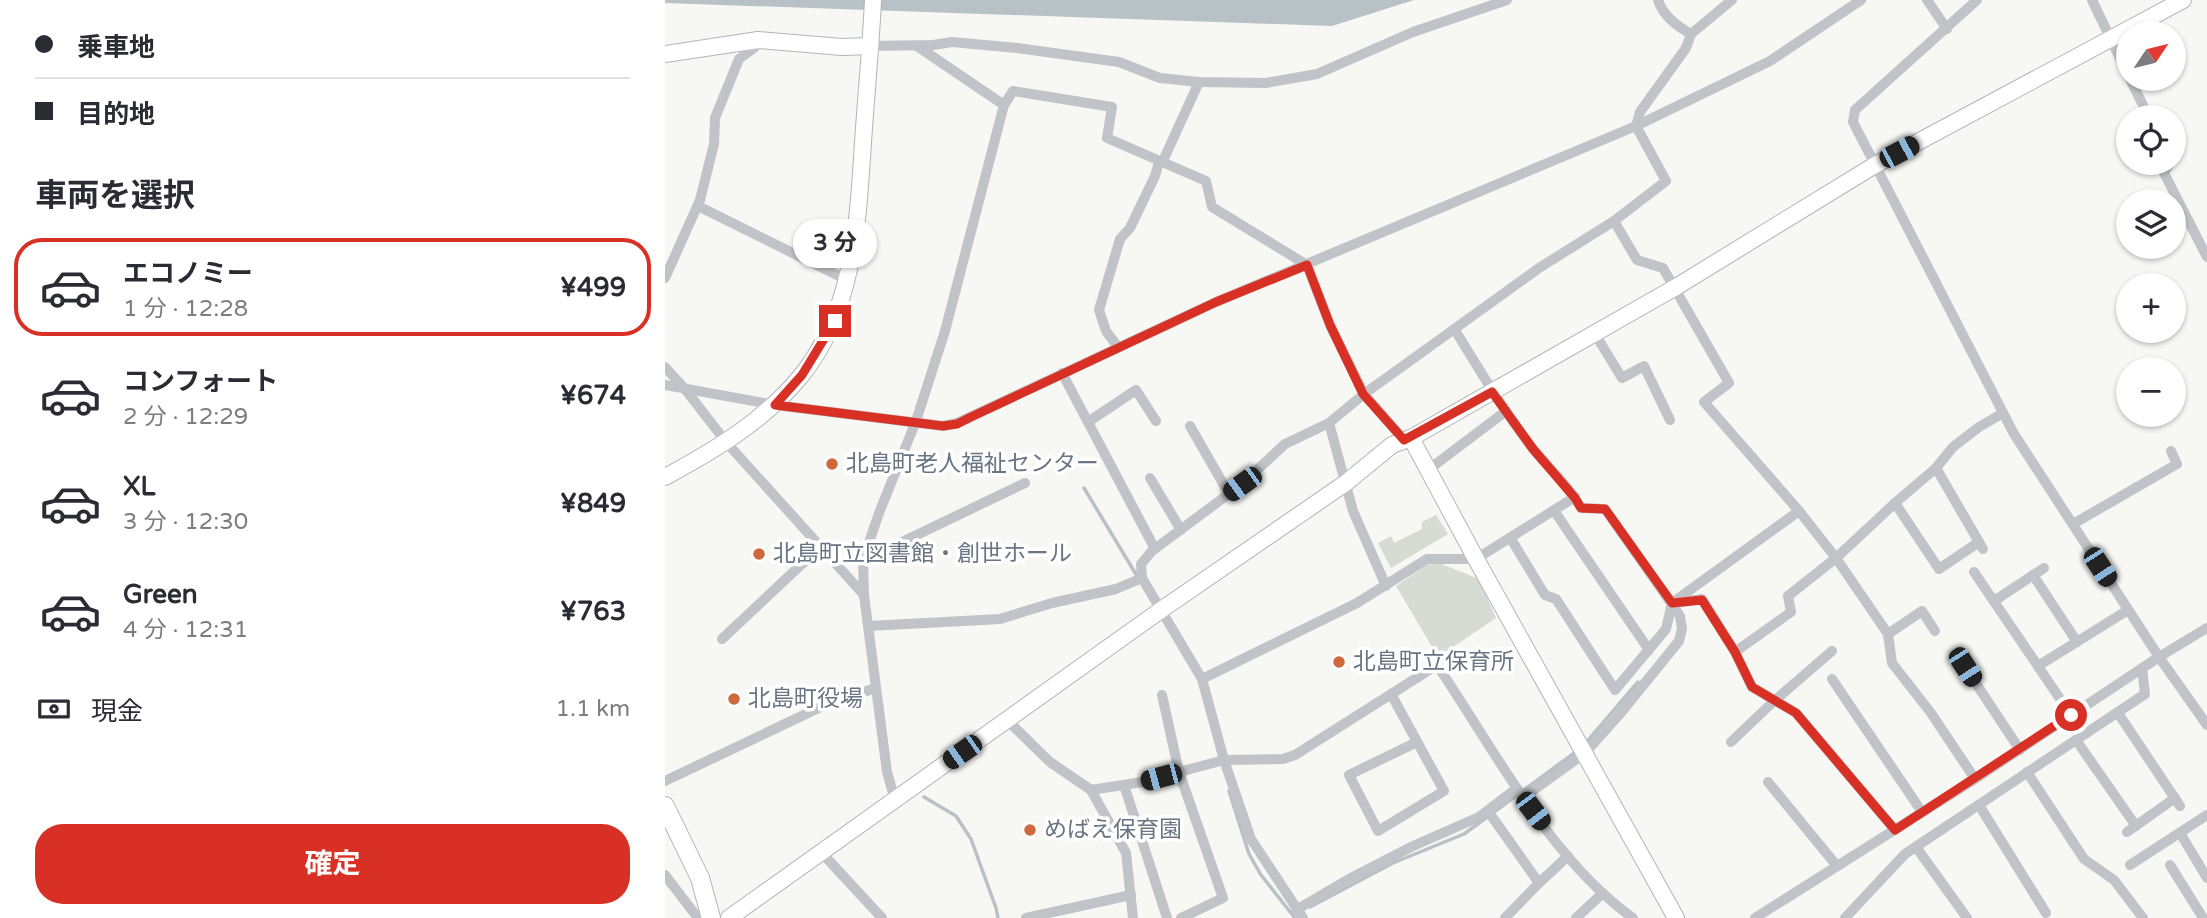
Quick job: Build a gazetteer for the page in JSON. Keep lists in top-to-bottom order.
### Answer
{
  "places": [
    "北島町老人福祉センター",
    "北島町立図書館・創世ホール",
    "北島町立保育所",
    "北島町役場",
    "めばえ保育園"
  ],
  "north": "top right",
  "page": {
    "banner": ["乗車地", "目的地"],
    "map_buttons": ["+", "−"],
    "heading": "車両を選択",
    "bubble": "3 分",
    "list": [
      {
        "name": "エコノミー",
        "note": "1 分 · 12:28",
        "value": "¥499"
      },
      {
        "name": "コンフォート",
        "note": "2 分 · 12:29",
        "value": "¥674"
      },
      {
        "name": "XL",
        "note": "3 分 · 12:30",
        "value": "¥849"
      },
      {
        "name": "Green",
        "note": "4 分 · 12:31",
        "value": "¥763"
      }
    ],
    "pay": ["現金", "1.1 km"],
    "buttons": "確定"
  }
}
